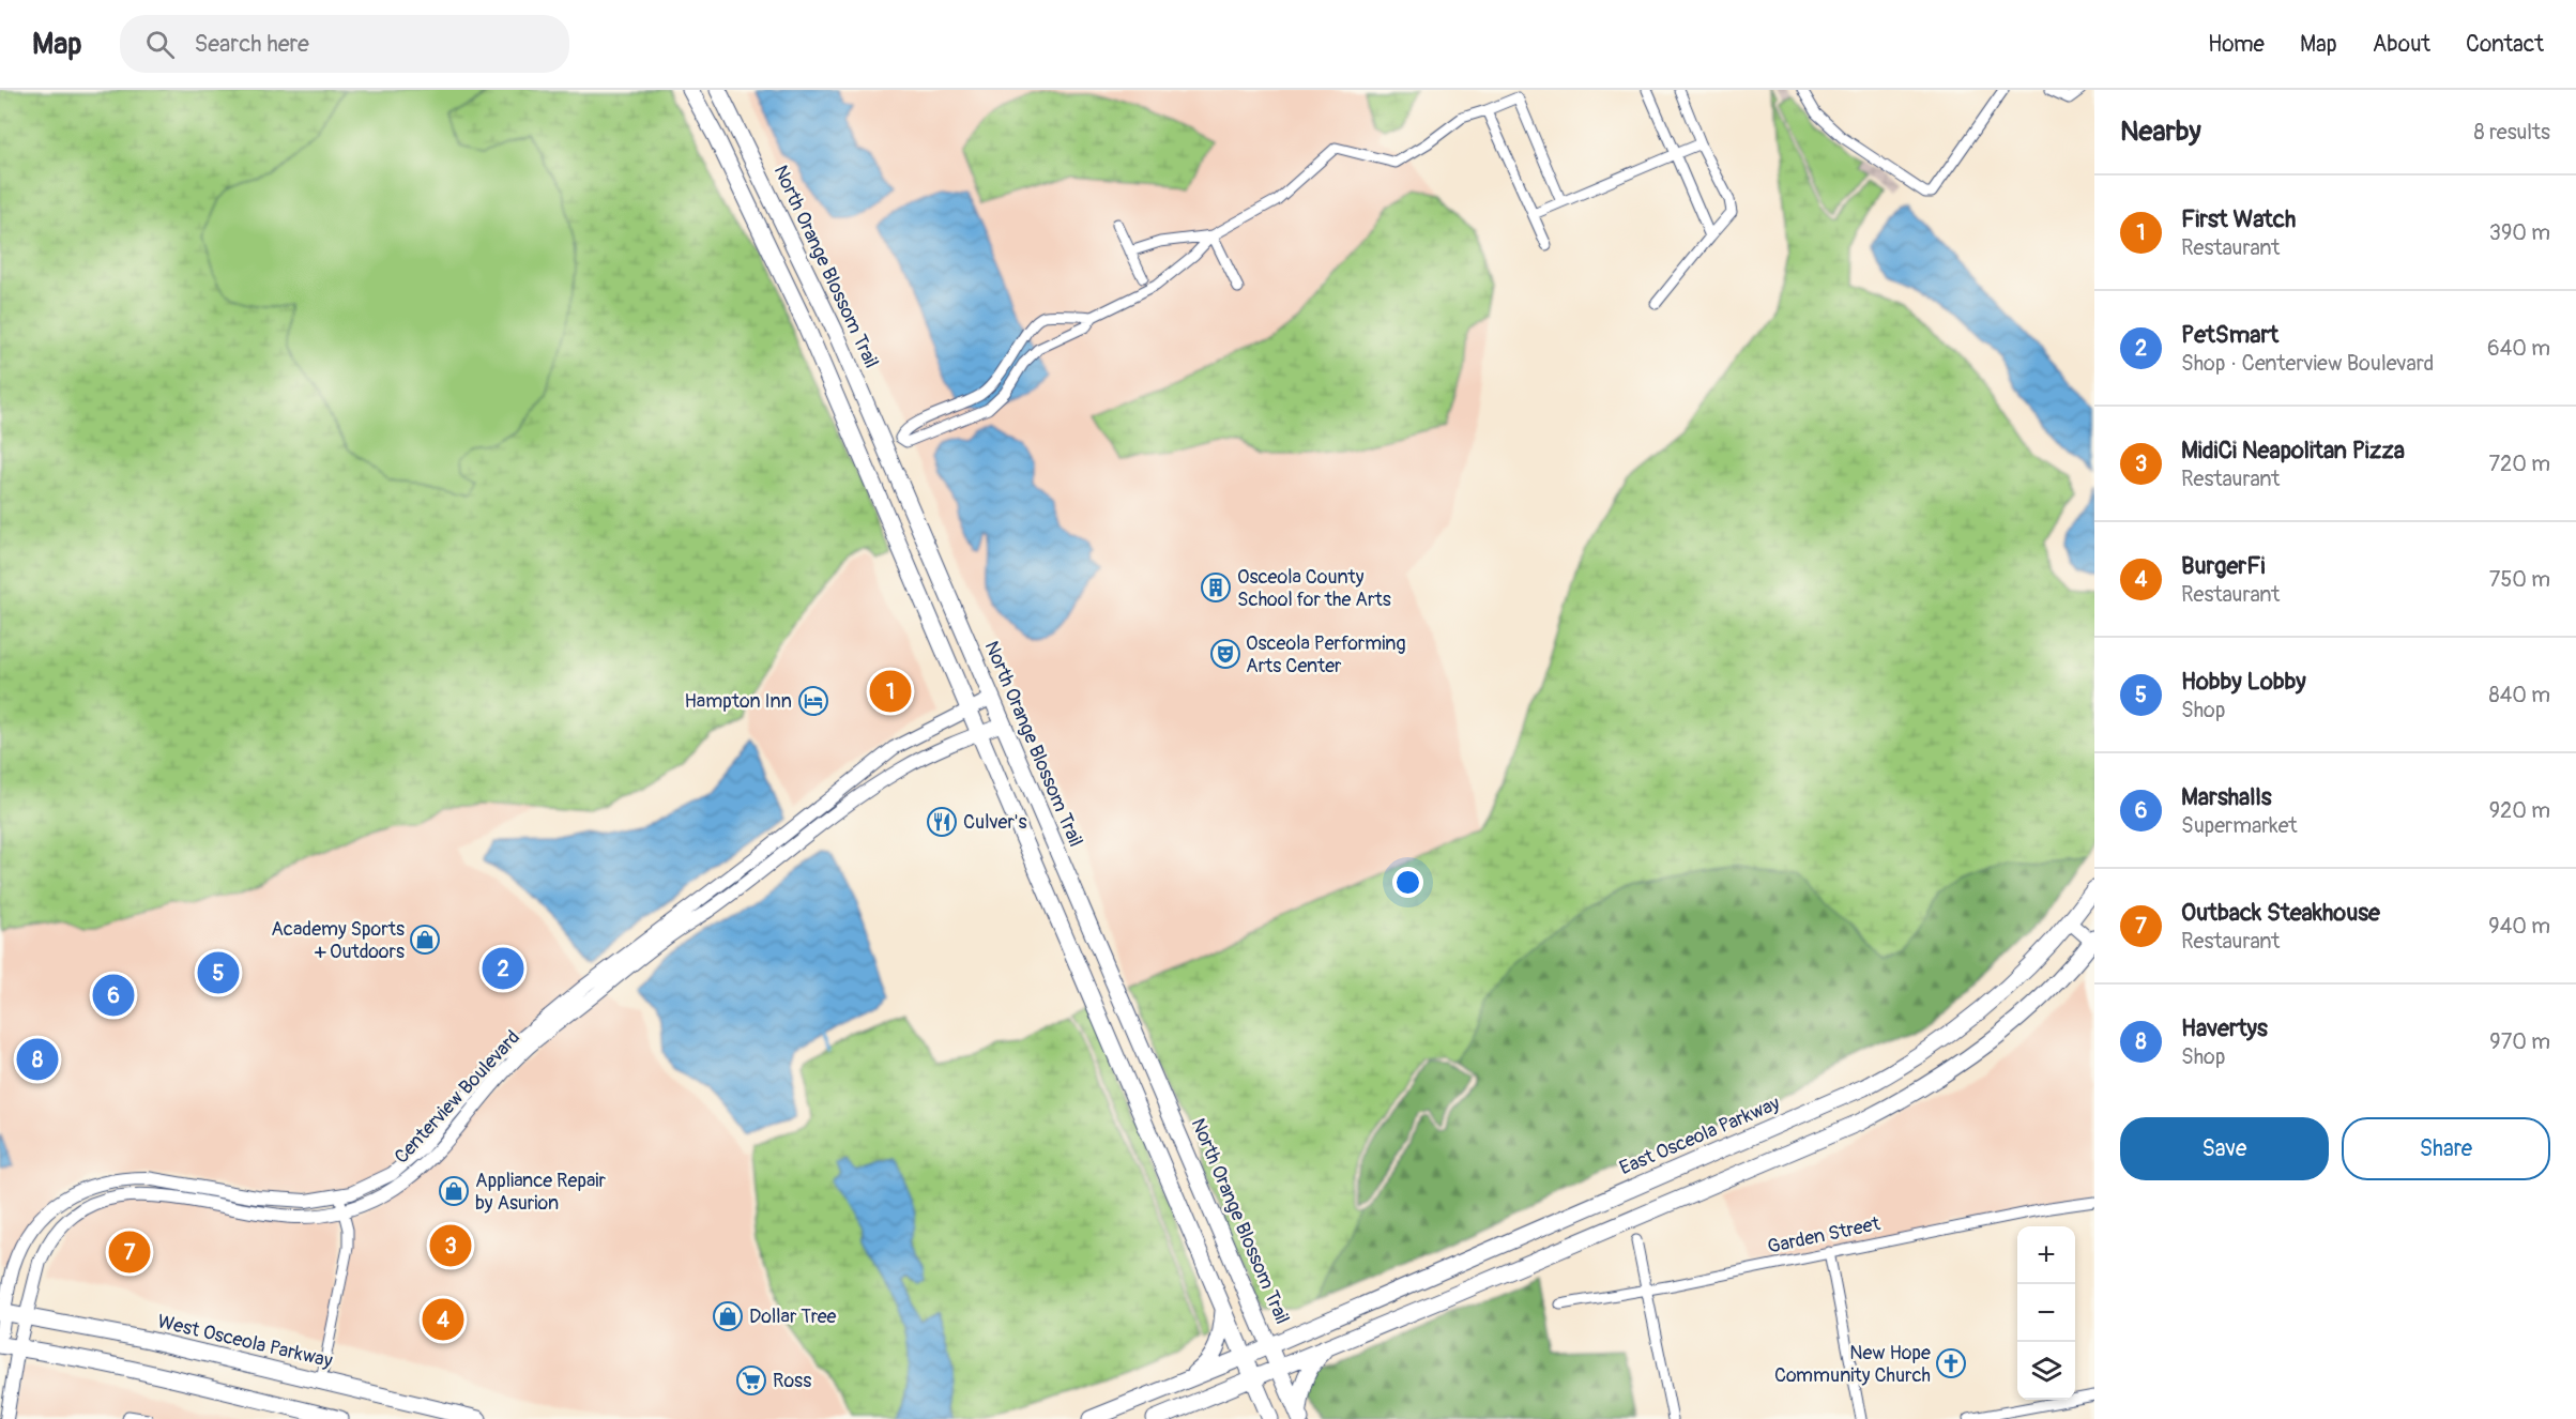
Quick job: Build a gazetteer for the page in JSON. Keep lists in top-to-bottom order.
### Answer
{
  "streets": {
    "main road": ["North Orange Blossom Trail", "East Osceola Parkway", "West Osceola Parkway"],
    "street": ["Centerview Boulevard", "Garden Street"]
  },
  "crossings": [
    ["North Orange Blossom Trail", "Centerview Boulevard"],
    ["North Orange Blossom Trail", "East Osceola Parkway"],
    ["Centerview Boulevard", "West Osceola Parkway"]
  ],
  "places": {
    "building": ["Osceola County School for the Arts"],
    "theatre": ["Osceola Performing Arts Center"],
    "hotel": ["Hampton Inn"],
    "restaurant": ["Culver's"],
    "shop": ["Academy Sports + Outdoors", "Appliance Repair by Asurion", "Dollar Tree"],
    "church": ["New Hope Community Church"],
    "supermarket": ["Ross"]
  },
  "page": {
    "header": "Map",
    "search": "Search here",
    "nav": [
      "Home",
      "Map",
      "About",
      "Contact"
    ],
    "heading": ["Nearby", "8 results"],
    "list": [
      {
        "mark": "1",
        "name": "First Watch",
        "note": "Restaurant",
        "value": "390 m"
      },
      {
        "mark": "2",
        "name": "PetSmart",
        "note": "Shop · Centerview Boulevard",
        "value": "640 m"
      },
      {
        "mark": "3",
        "name": "MidiCi Neapolitan Pizza",
        "note": "Restaurant",
        "value": "720 m"
      },
      {
        "mark": "4",
        "name": "BurgerFi",
        "note": "Restaurant",
        "value": "750 m"
      },
      {
        "mark": "5",
        "name": "Hobby Lobby",
        "note": "Shop",
        "value": "840 m"
      },
      {
        "mark": "6",
        "name": "Marshalls",
        "note": "Supermarket",
        "value": "920 m"
      },
      {
        "mark": "7",
        "name": "Outback Steakhouse",
        "note": "Restaurant",
        "value": "940 m"
      },
      {
        "mark": "8",
        "name": "Havertys",
        "note": "Shop",
        "value": "970 m"
      }
    ],
    "pins": [
      "1",
      "2",
      "5",
      "6",
      "8",
      "3",
      "7",
      "4"
    ],
    "buttons": ["Save", "Share"],
    "map_buttons": ["+", "−"]
  }
}
